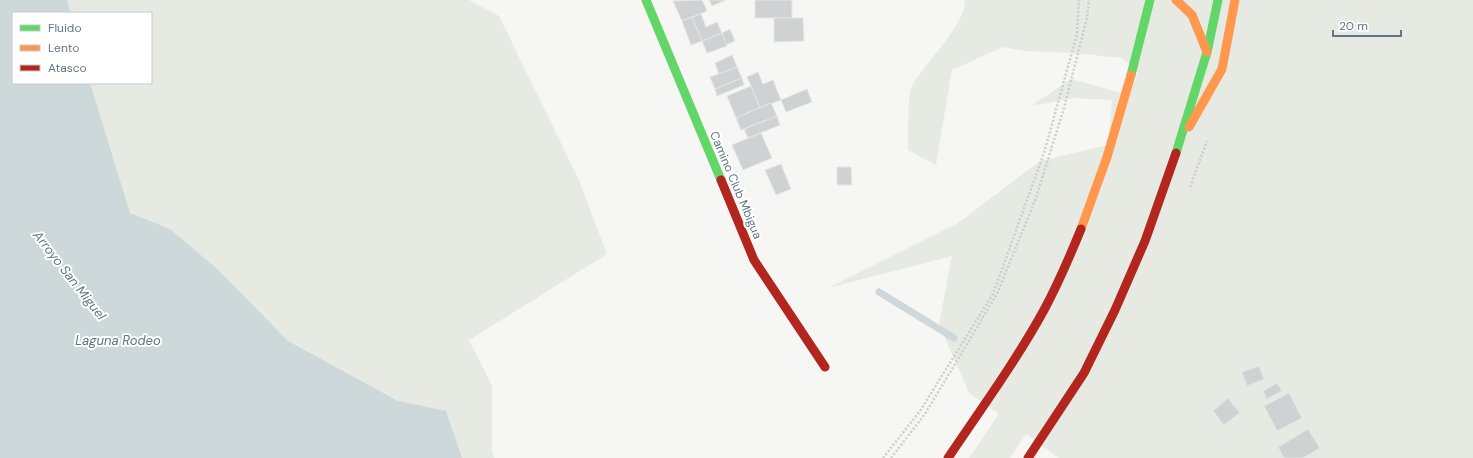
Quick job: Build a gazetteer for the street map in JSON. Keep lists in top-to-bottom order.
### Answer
{
  "streets": {
    "main road": ["Camino Club Mbigua"]
  },
  "water": ["Arroyo San Miguel", "Laguna Rodeo"],
  "legend": ["Fluido", "Lento", "Atasco"],
  "scale_bar": "20 m"
}
